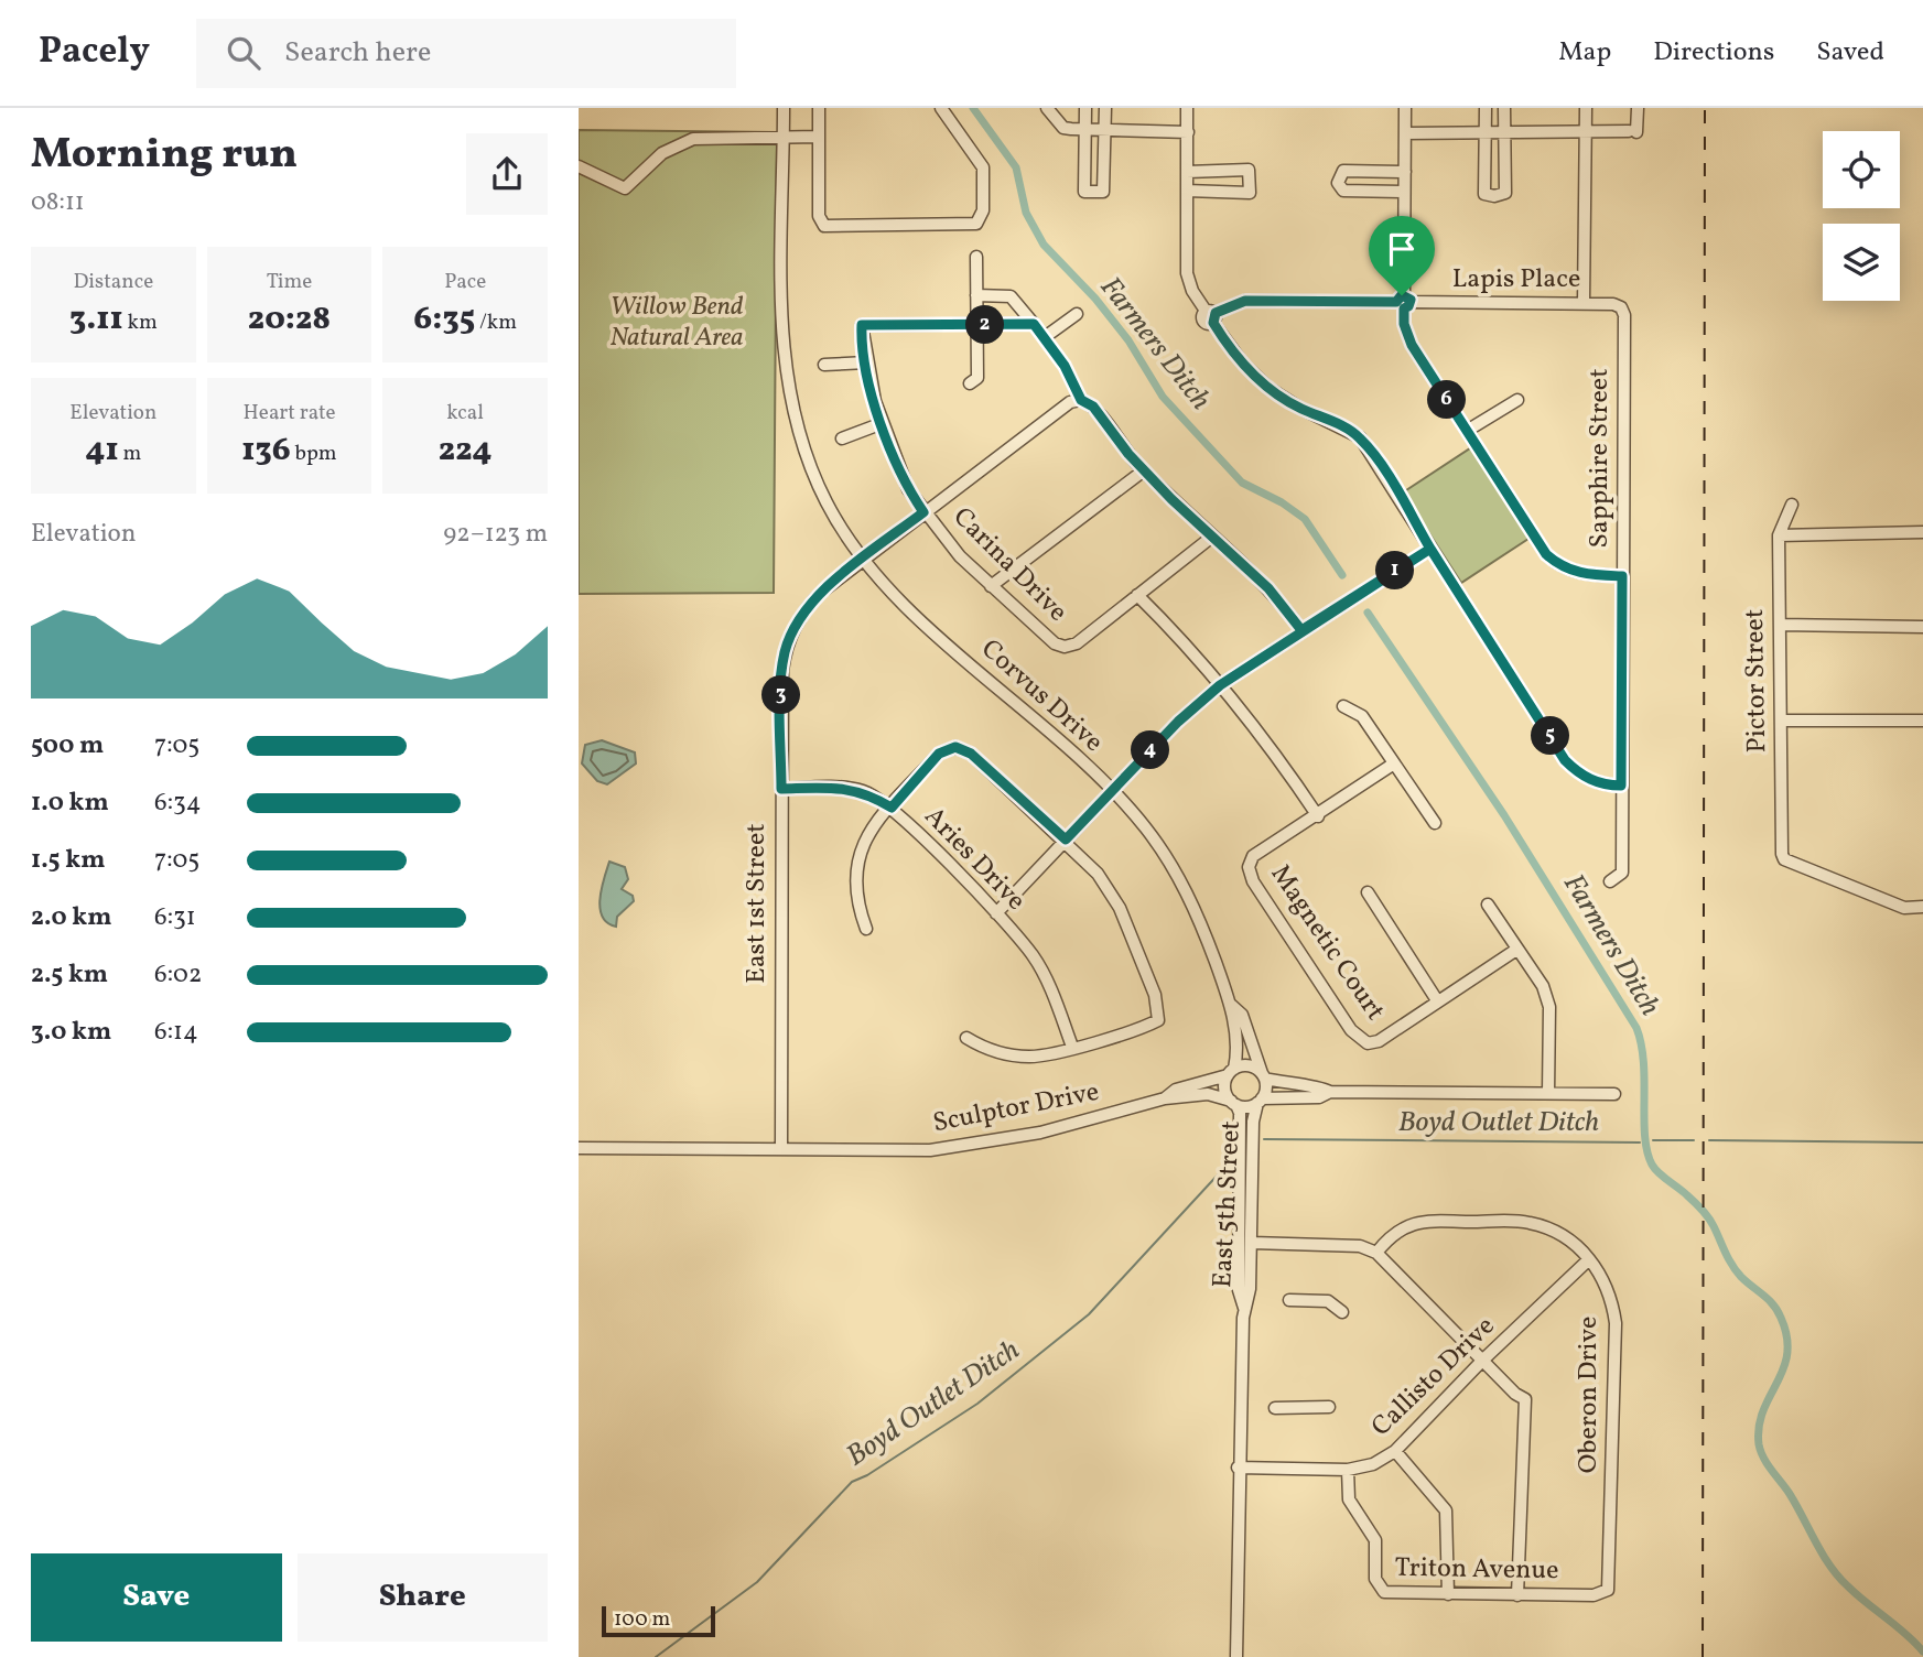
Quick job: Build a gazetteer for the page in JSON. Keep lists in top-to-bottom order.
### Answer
{
  "streets": {
    "street": [
      "Lapis Place",
      "Sapphire Street",
      "Carina Drive",
      "Pictor Street",
      "Corvus Drive",
      "Aries Drive",
      "East 1st Street",
      "Magnetic Court",
      "Sculptor Drive",
      "East 5th Street",
      "Callisto Drive",
      "Oberon Drive",
      "Triton Avenue"
    ]
  },
  "crossings": [
    ["Lapis Place", "Sapphire Street"],
    ["Carina Drive", "East 1st Street"],
    ["Corvus Drive", "East 1st Street"],
    ["Corvus Drive", "Sculptor Drive"],
    ["Corvus Drive", "East 5th Street"],
    ["Aries Drive", "East 1st Street"],
    ["East 1st Street", "Sculptor Drive"],
    ["Sculptor Drive", "East 5th Street"],
    ["East 5th Street", "Callisto Drive"],
    ["Callisto Drive", "Oberon Drive"],
    ["Callisto Drive", "Triton Avenue"],
    ["Oberon Drive", "Triton Avenue"]
  ],
  "water": ["Farmers Ditch", "Boyd Outlet Ditch"],
  "parks": ["Willow Bend Natural Area"],
  "scale_bar": "100 m",
  "page": {
    "header": "Pacely",
    "search": "Search here",
    "nav": ["Map", "Directions", "Saved"],
    "heading": ["Morning run", "08:11"],
    "stats": [
      ["Distance", "3.11 km"],
      ["Time", "20:28"],
      ["Pace", "6:35 /km"],
      ["Elevation", "41 m"],
      ["Heart rate", "136 bpm"],
      ["kcal", "224"]
    ],
    "pins": [
      "2",
      "6",
      "1",
      "3",
      "5",
      "4"
    ],
    "chart": ["Elevation", "92–123 m"],
    "list": [
      {
        "name": "500 m",
        "note": "7:05"
      },
      {
        "name": "1.0 km",
        "note": "6:34"
      },
      {
        "name": "1.5 km",
        "note": "7:05"
      },
      {
        "name": "2.0 km",
        "note": "6:31"
      },
      {
        "name": "2.5 km",
        "note": "6:02"
      },
      {
        "name": "3.0 km",
        "note": "6:14"
      }
    ],
    "buttons": ["Save", "Share"],
    "scale": "100 m"
  }
}
